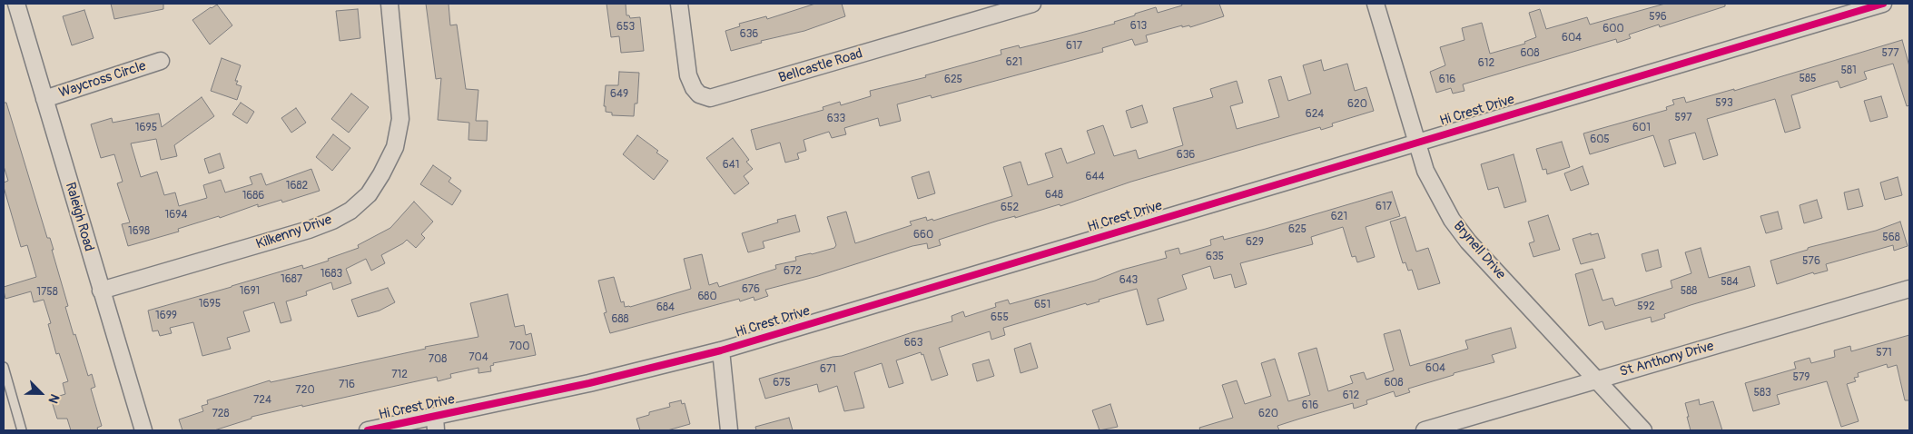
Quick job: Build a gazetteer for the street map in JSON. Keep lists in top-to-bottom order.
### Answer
{
  "streets": {
    "street": [
      "Bellcastle Road",
      "Waycross Circle",
      "Hi Crest Drive",
      "Raleigh Road",
      "Kilkenny Drive",
      "Brynell Drive",
      "St Anthony Drive"
    ]
  },
  "crossings": [
    ["Waycross Circle", "Raleigh Road"],
    ["Hi Crest Drive", "Brynell Drive"],
    ["Raleigh Road", "Kilkenny Drive"],
    ["Brynell Drive", "St Anthony Drive"]
  ],
  "house_numbers": [
    "596",
    "613",
    "653",
    "600",
    "636",
    "604",
    "617",
    "608",
    "577",
    "621",
    "612",
    "581",
    "585",
    "625",
    "616",
    "649",
    "593",
    "620",
    "624",
    "597",
    "633",
    "1695",
    "601",
    "605",
    "636",
    "641",
    "644",
    "1682",
    "648",
    "1686",
    "617",
    "652",
    "1694",
    "621",
    "625",
    "1698",
    "660",
    "568",
    "629",
    "635",
    "576",
    "672",
    "1683",
    "1687",
    "643",
    "584",
    "676",
    "1691",
    "588",
    "1758",
    "680",
    "1695",
    "651",
    "592",
    "684",
    "1699",
    "655",
    "688",
    "663",
    "700",
    "571",
    "704",
    "708",
    "604",
    "671",
    "712",
    "579",
    "675",
    "608",
    "716",
    "720",
    "583",
    "612",
    "724",
    "616",
    "728",
    "620"
  ],
  "north": "bottom right"
}
